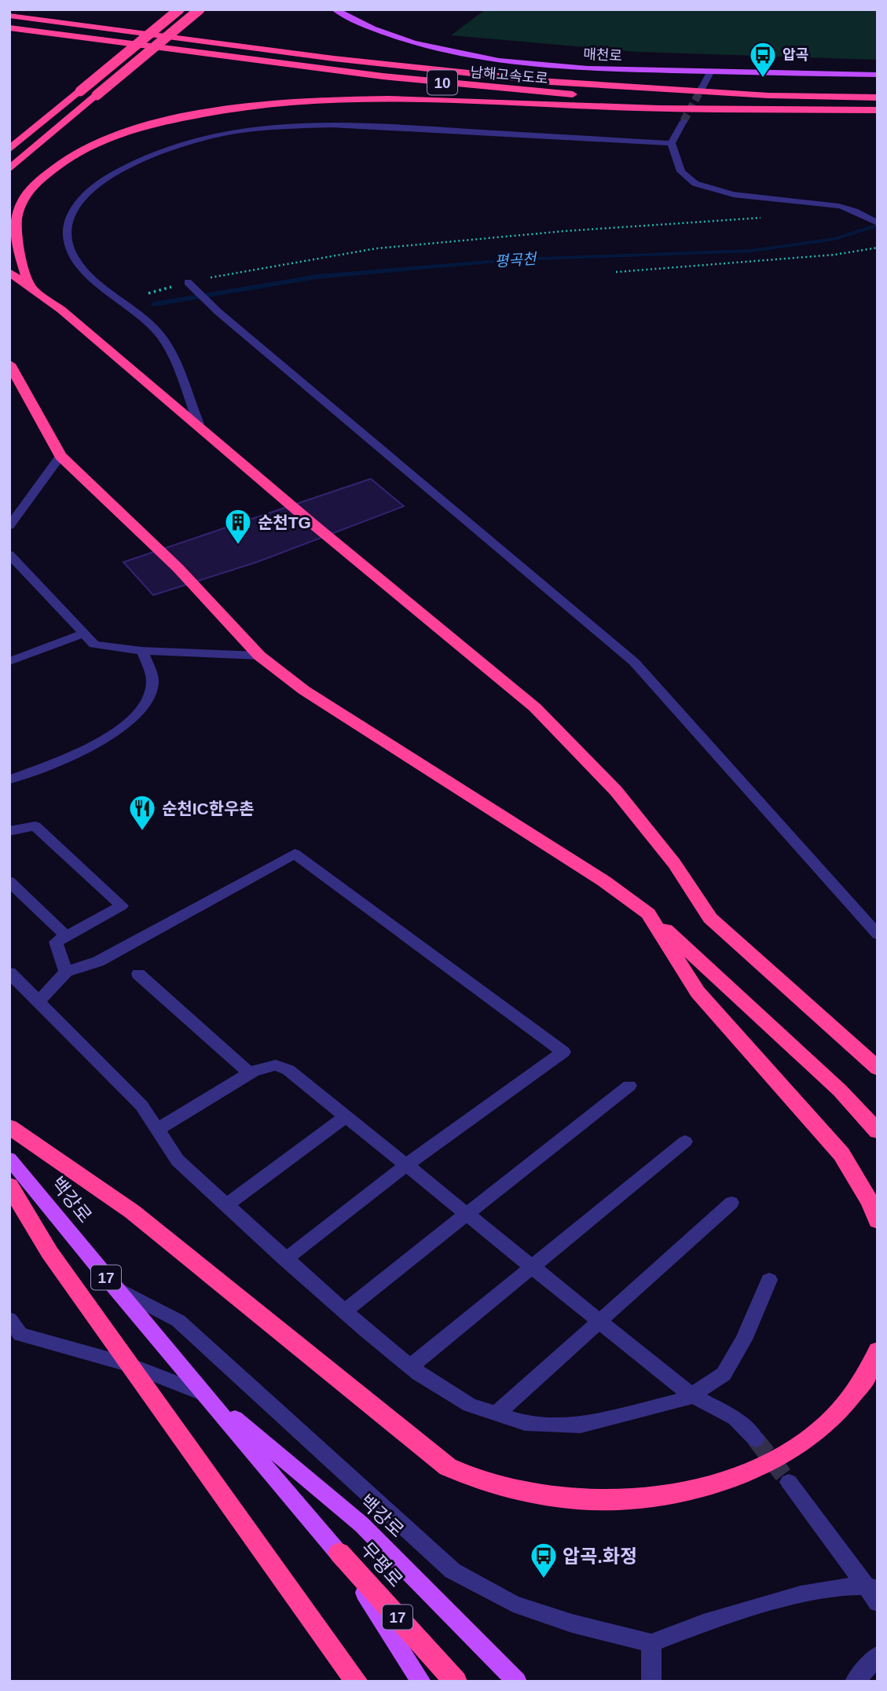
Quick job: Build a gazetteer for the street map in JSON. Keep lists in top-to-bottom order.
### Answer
{
  "streets": {
    "highway": [
      "남해고속도로",
      "10",
      "17",
      "무평로"
    ],
    "main road": ["매천로", "백강로"]
  },
  "crossings": [
    ["백강로", "무평로"]
  ],
  "water": ["평곡천"],
  "places": {
    "bus stop": ["압곡", "압곡.화정"],
    "building": ["순천TG"],
    "restaurant": ["순천IC한우촌"]
  }
}
